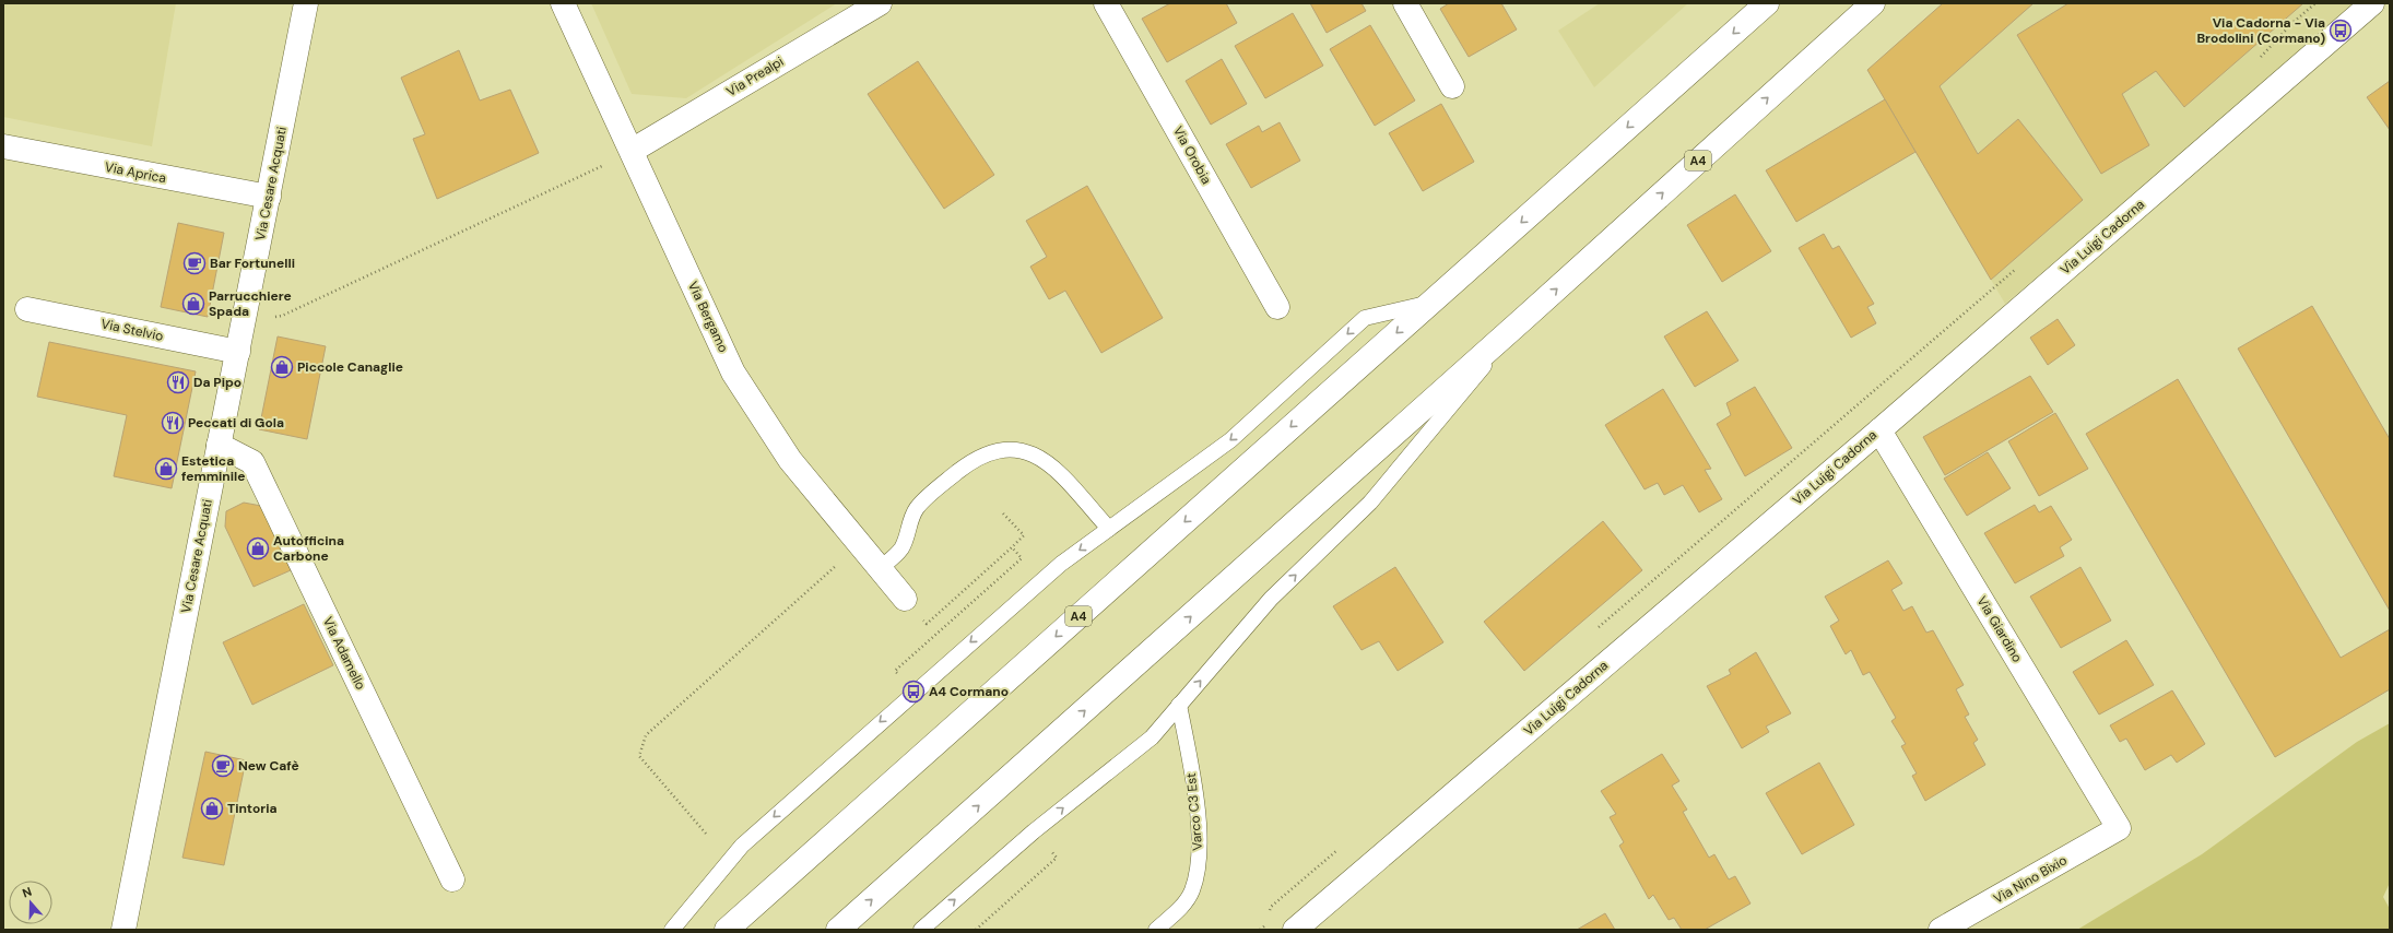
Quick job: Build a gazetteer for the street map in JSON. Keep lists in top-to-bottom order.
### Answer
{
  "streets": {
    "main road": [
      "Via Prealpi",
      "Via Orobia",
      "A4",
      "Via Aprica",
      "Via Cesare Acquati",
      "Via Luigi Cadorna",
      "Via Bergamo",
      "Via Stelvio",
      "Via Giardino",
      "Via Adamello",
      "Via Nino Bixio"
    ],
    "lane": ["Varco C3 Est"]
  },
  "crossings": [
    ["Via Prealpi", "Via Bergamo"],
    ["Via Aprica", "Via Cesare Acquati"],
    ["Via Cesare Acquati", "Via Stelvio"],
    ["Via Cesare Acquati", "Via Adamello"],
    ["Via Luigi Cadorna", "Via Giardino"],
    ["Via Giardino", "Via Nino Bixio"]
  ],
  "places": {
    "bus stop": ["Via Cadorna - Via Brodolini (Cormano)", "A4 Cormano"],
    "cafe": ["Bar Fortunelli", "New Cafè"],
    "shop": [
      "Parrucchiere Spada",
      "Piccole Canaglie",
      "Estetica femminile",
      "Autofficina Carbone",
      "Tintoria"
    ],
    "restaurant": ["Da Pipo", "Peccati di Gola"]
  },
  "north": "top"
}
